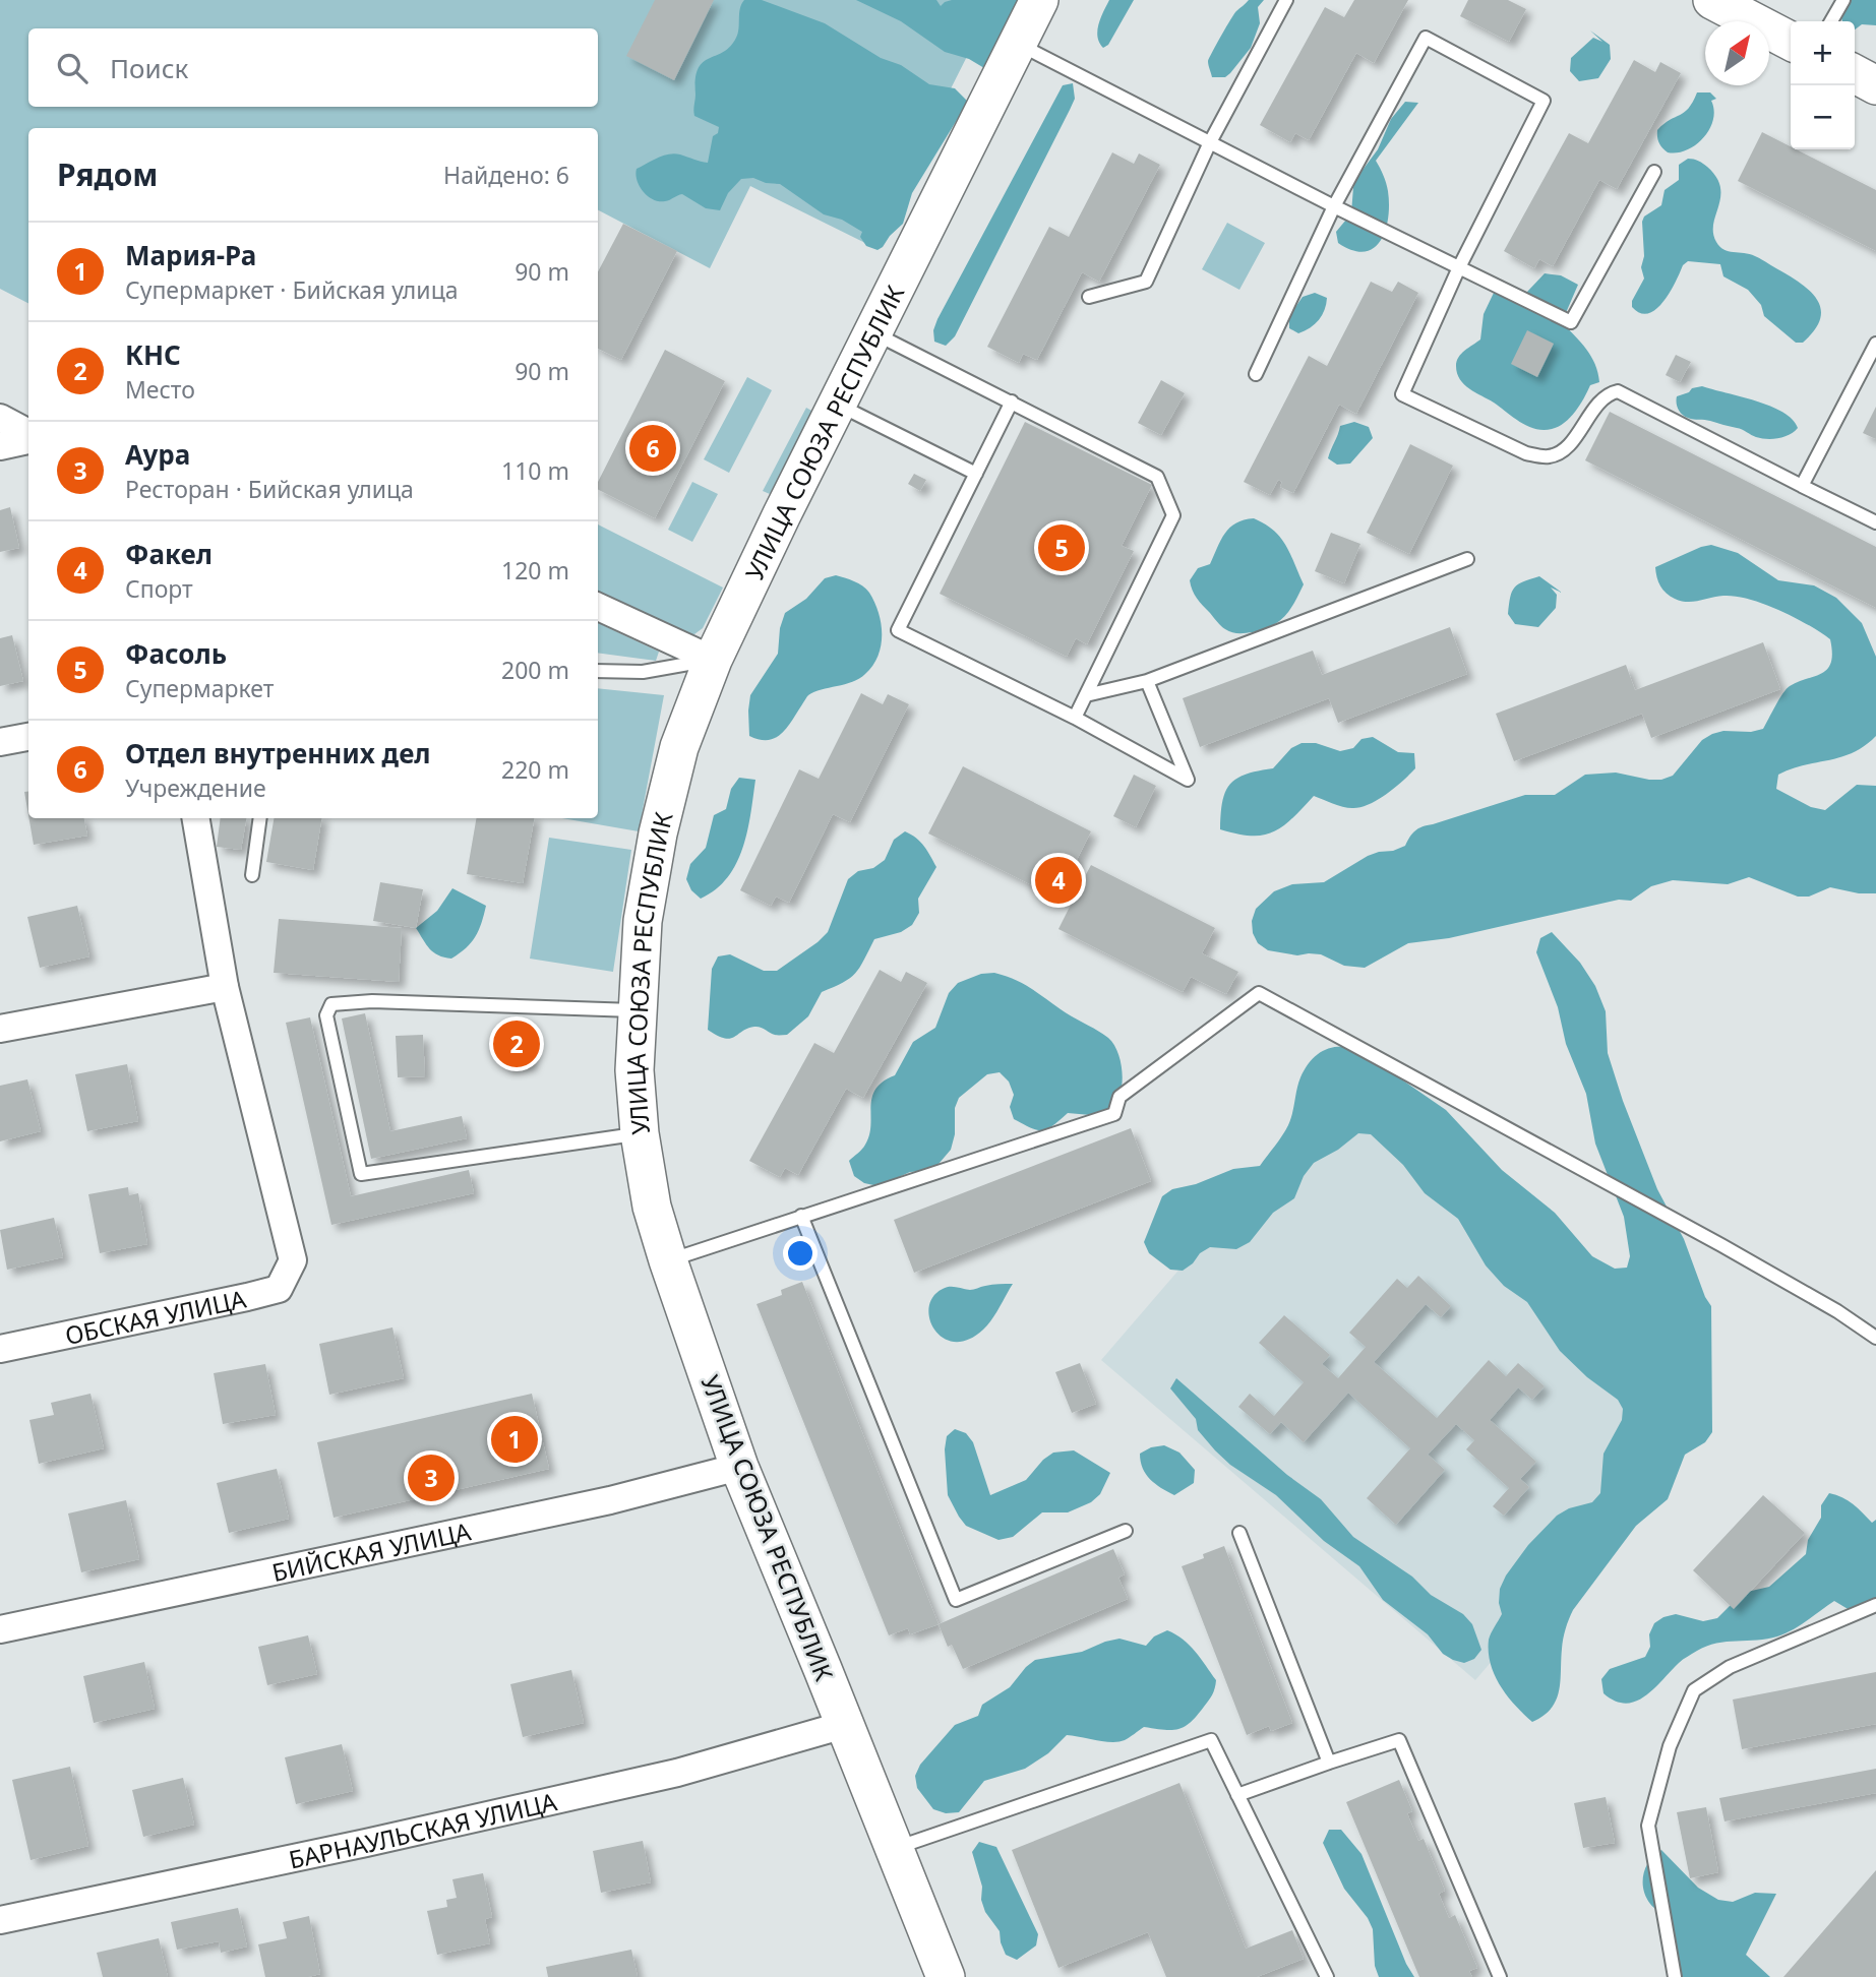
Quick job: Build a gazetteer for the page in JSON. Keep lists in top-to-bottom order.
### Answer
{
  "streets": {
    "street": [
      "УЛИЦА СОЮЗА РЕСПУБЛИК",
      "ОБСКАЯ УЛИЦА",
      "БИЙСКАЯ УЛИЦА",
      "БАРНАУЛЬСКАЯ УЛИЦА"
    ]
  },
  "crossings": [
    ["УЛИЦА СОЮЗА РЕСПУБЛИК", "БИЙСКАЯ УЛИЦА"],
    ["УЛИЦА СОЮЗА РЕСПУБЛИК", "БАРНАУЛЬСКАЯ УЛИЦА"]
  ],
  "north": "top right",
  "page": {
    "map_buttons": ["+", "−"],
    "search": "Поиск",
    "heading": ["Рядом", "Найдено: 6"],
    "list": [
      {
        "mark": "1",
        "name": "Мария-Ра",
        "note": "Супермаркет · Бийская улица",
        "value": "90 m"
      },
      {
        "mark": "2",
        "name": "КНС",
        "note": "Место",
        "value": "90 m"
      },
      {
        "mark": "3",
        "name": "Аура",
        "note": "Ресторан · Бийская улица",
        "value": "110 m"
      },
      {
        "mark": "4",
        "name": "Факел",
        "note": "Спорт",
        "value": "120 m"
      },
      {
        "mark": "5",
        "name": "Фасоль",
        "note": "Супермаркет",
        "value": "200 m"
      },
      {
        "mark": "6",
        "name": "Отдел внутренних дел",
        "note": "Учреждение",
        "value": "220 m"
      }
    ],
    "pins": [
      "6",
      "5",
      "4",
      "2",
      "1",
      "3"
    ]
  }
}
